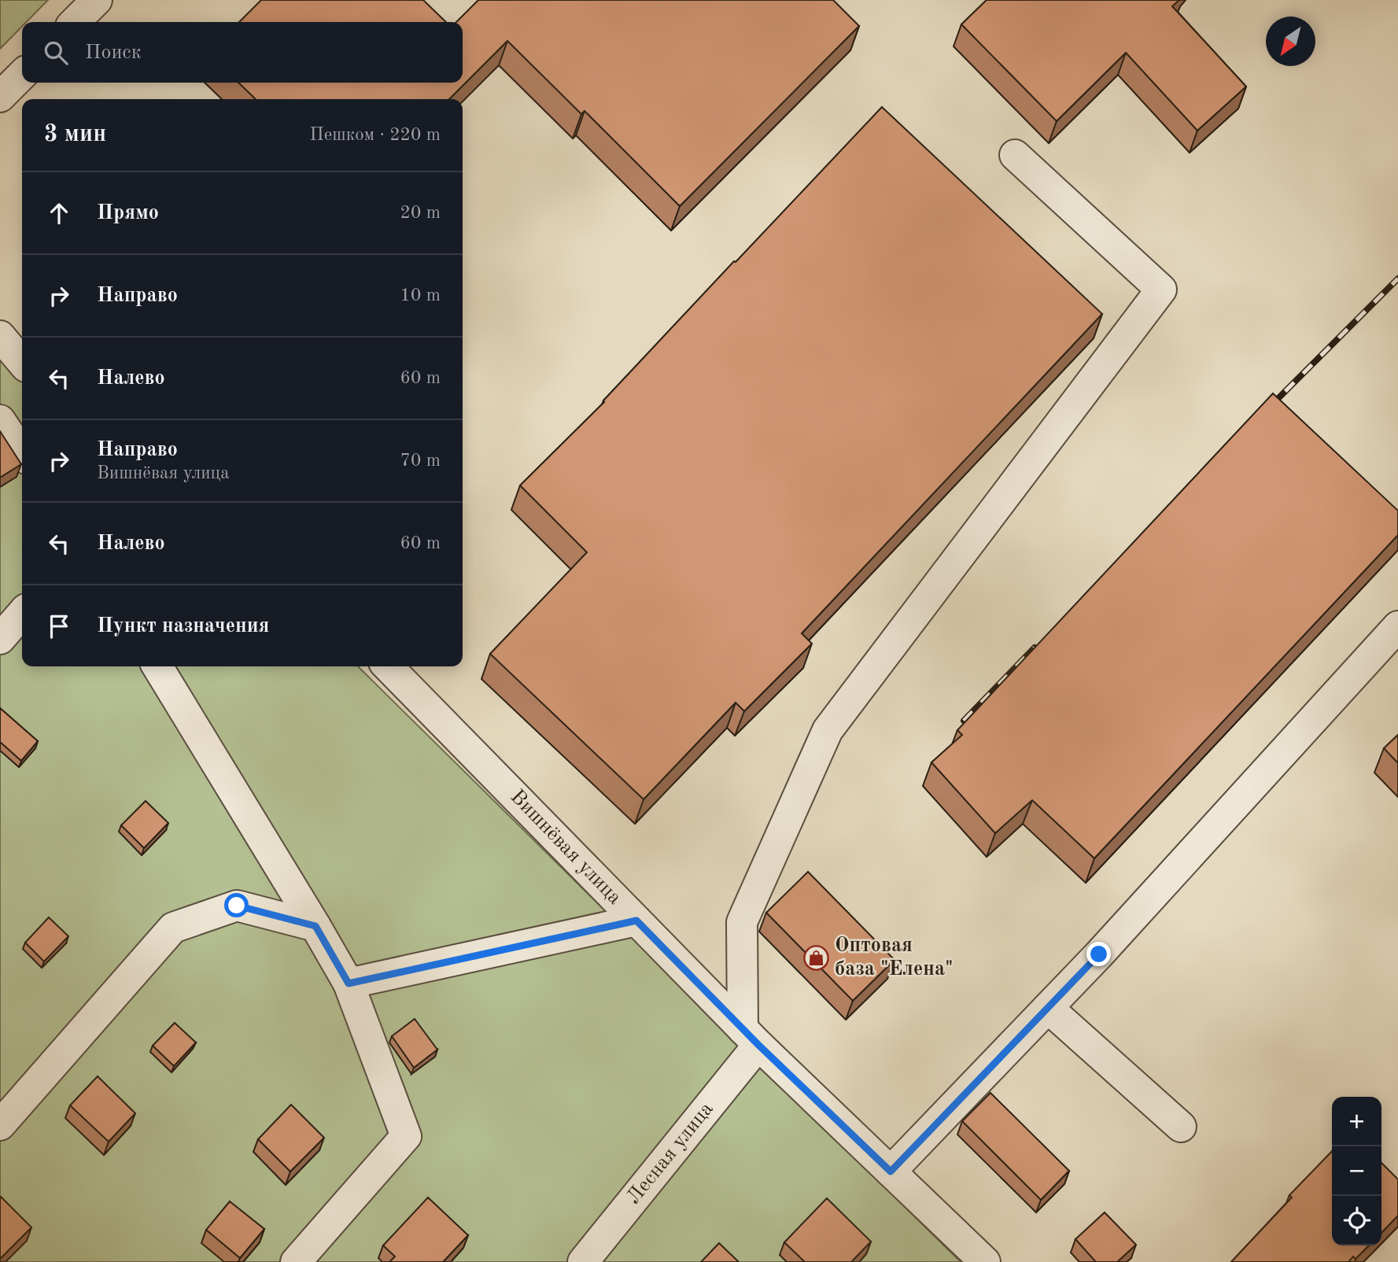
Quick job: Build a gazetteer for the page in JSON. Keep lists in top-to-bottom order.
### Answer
{
  "streets": {
    "street": ["Вишнёвая улица", "Лесная улица"]
  },
  "crossings": [
    ["Вишнёвая улица", "Лесная улица"]
  ],
  "places": {
    "shop": ["Оптовая база \"Елена\""]
  },
  "north": "bottom left",
  "page": {
    "search": "Поиск",
    "heading": ["3 мин", "Пешком · 220 m"],
    "list": [
      ["Прямо", "20 m"],
      ["Направо", "10 m"],
      ["Налево", "60 m"],
      ["Направо", "Вишнёвая улица", "70 m"],
      ["Налево", "60 m"],
      "Пункт назначения"
    ],
    "map_buttons": ["+", "−"]
  }
}
